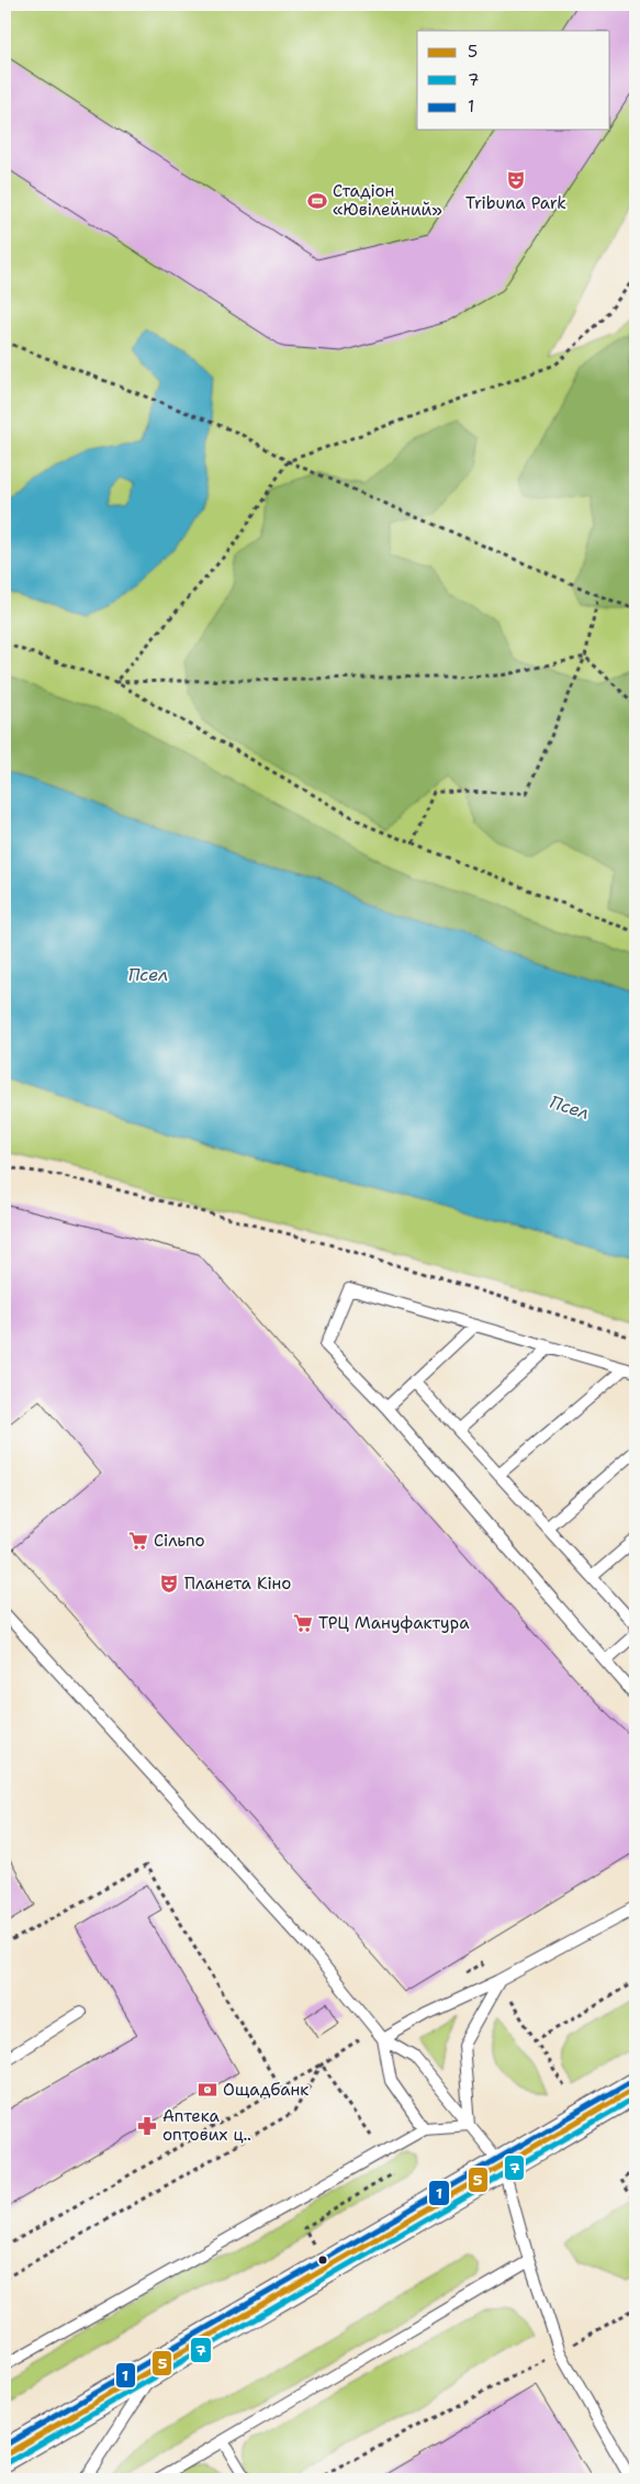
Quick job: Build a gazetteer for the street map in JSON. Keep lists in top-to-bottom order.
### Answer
{
  "water": ["Псел"],
  "places": {
    "theatre": ["Tribuna Park", "Планета Кіно"],
    "sports": ["Стадіон «Ювілейний»"],
    "supermarket": ["Сільпо", "ТРЦ Мануфактура"],
    "bank": ["Ощадбанк"],
    "pharmacy": ["Аптека оптових ц.."]
  },
  "lines": ["transit line 1", "transit line 5", "transit line 7"],
  "legend": ["5", "7", "1"]
}
